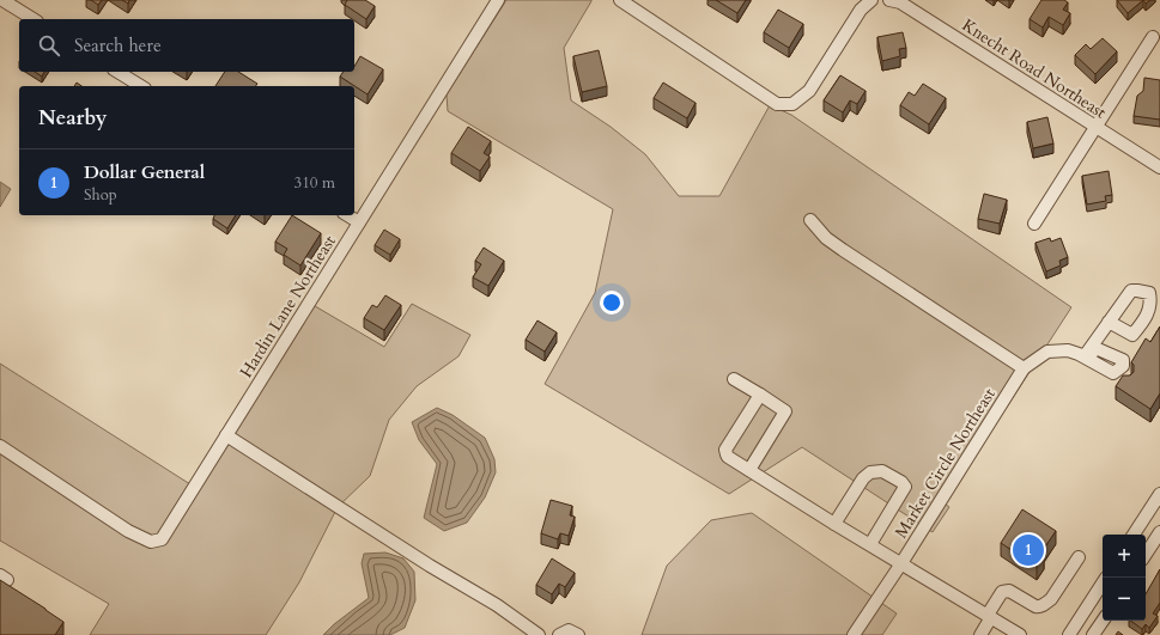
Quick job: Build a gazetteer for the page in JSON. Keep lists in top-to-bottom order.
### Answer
{
  "streets": {
    "street": ["Knecht Road Northeast", "Hardin Lane Northeast", "Market Circle Northeast"]
  },
  "page": {
    "search": "Search here",
    "heading": "Nearby",
    "list": [
      {
        "mark": "1",
        "name": "Dollar General",
        "note": "Shop",
        "value": "310 m"
      }
    ],
    "pins": "1",
    "map_buttons": ["+", "−"]
  }
}
